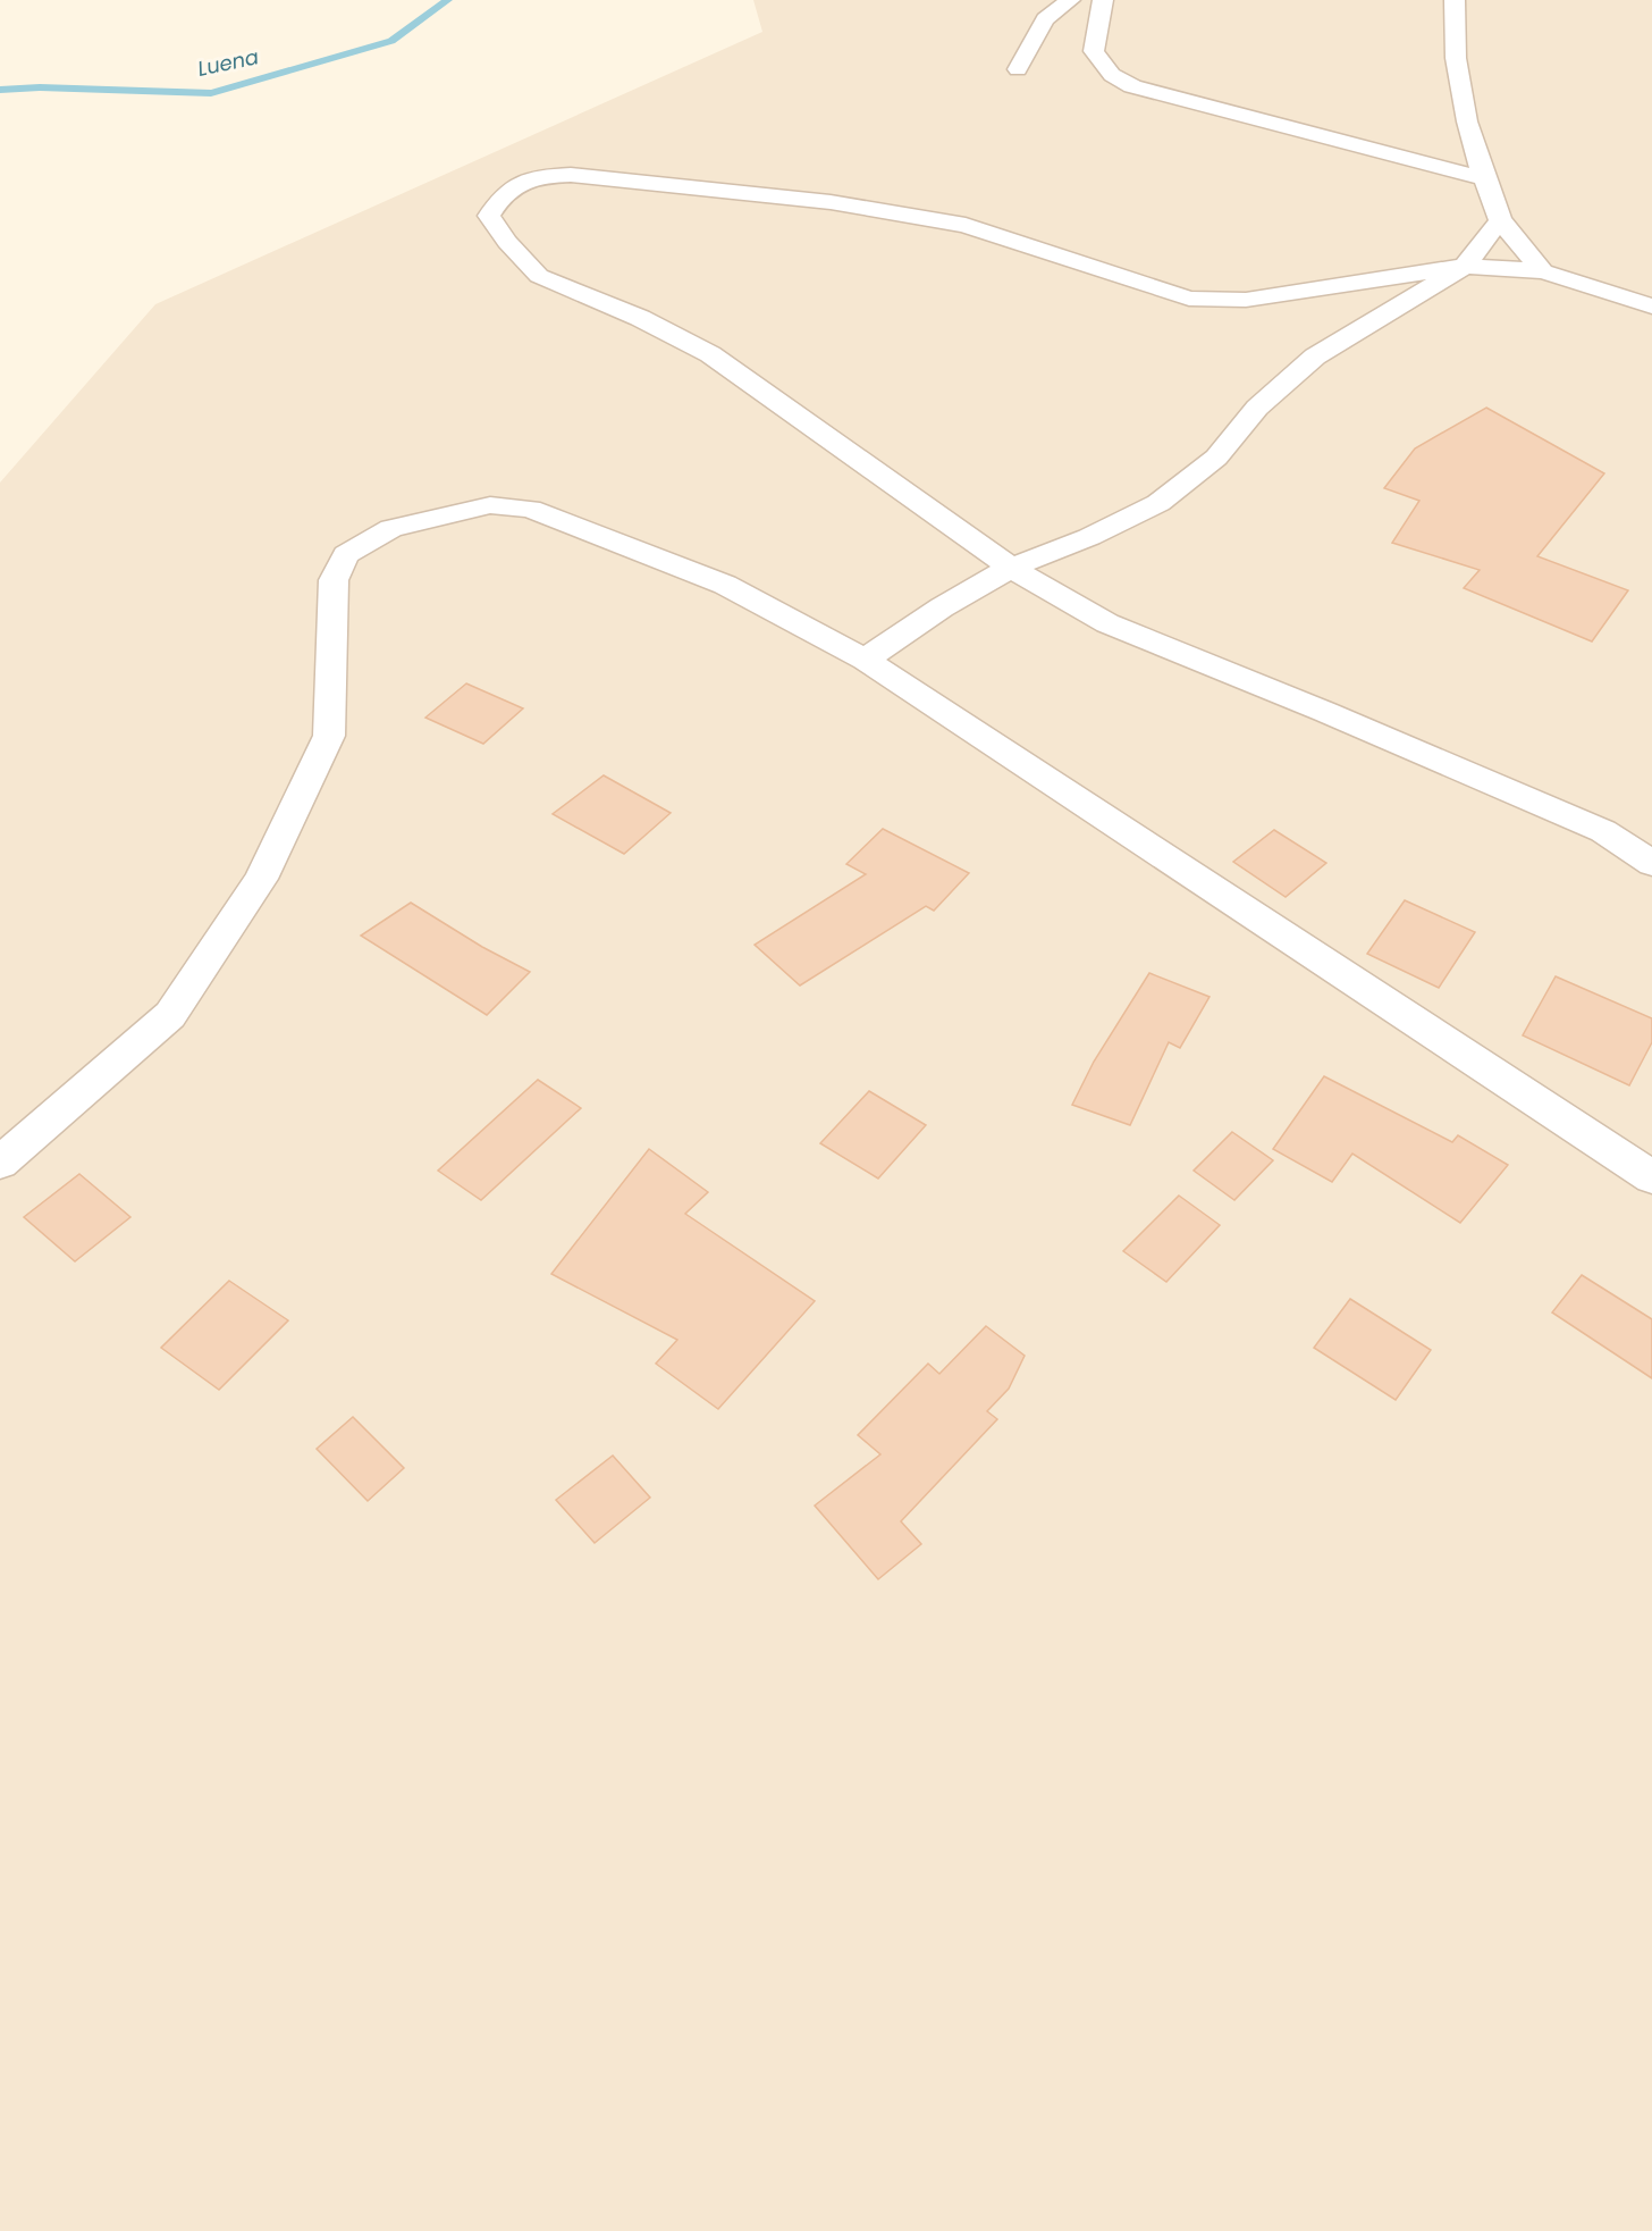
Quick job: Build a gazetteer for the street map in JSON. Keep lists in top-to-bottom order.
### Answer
{
  "water": ["Luena"]
}
